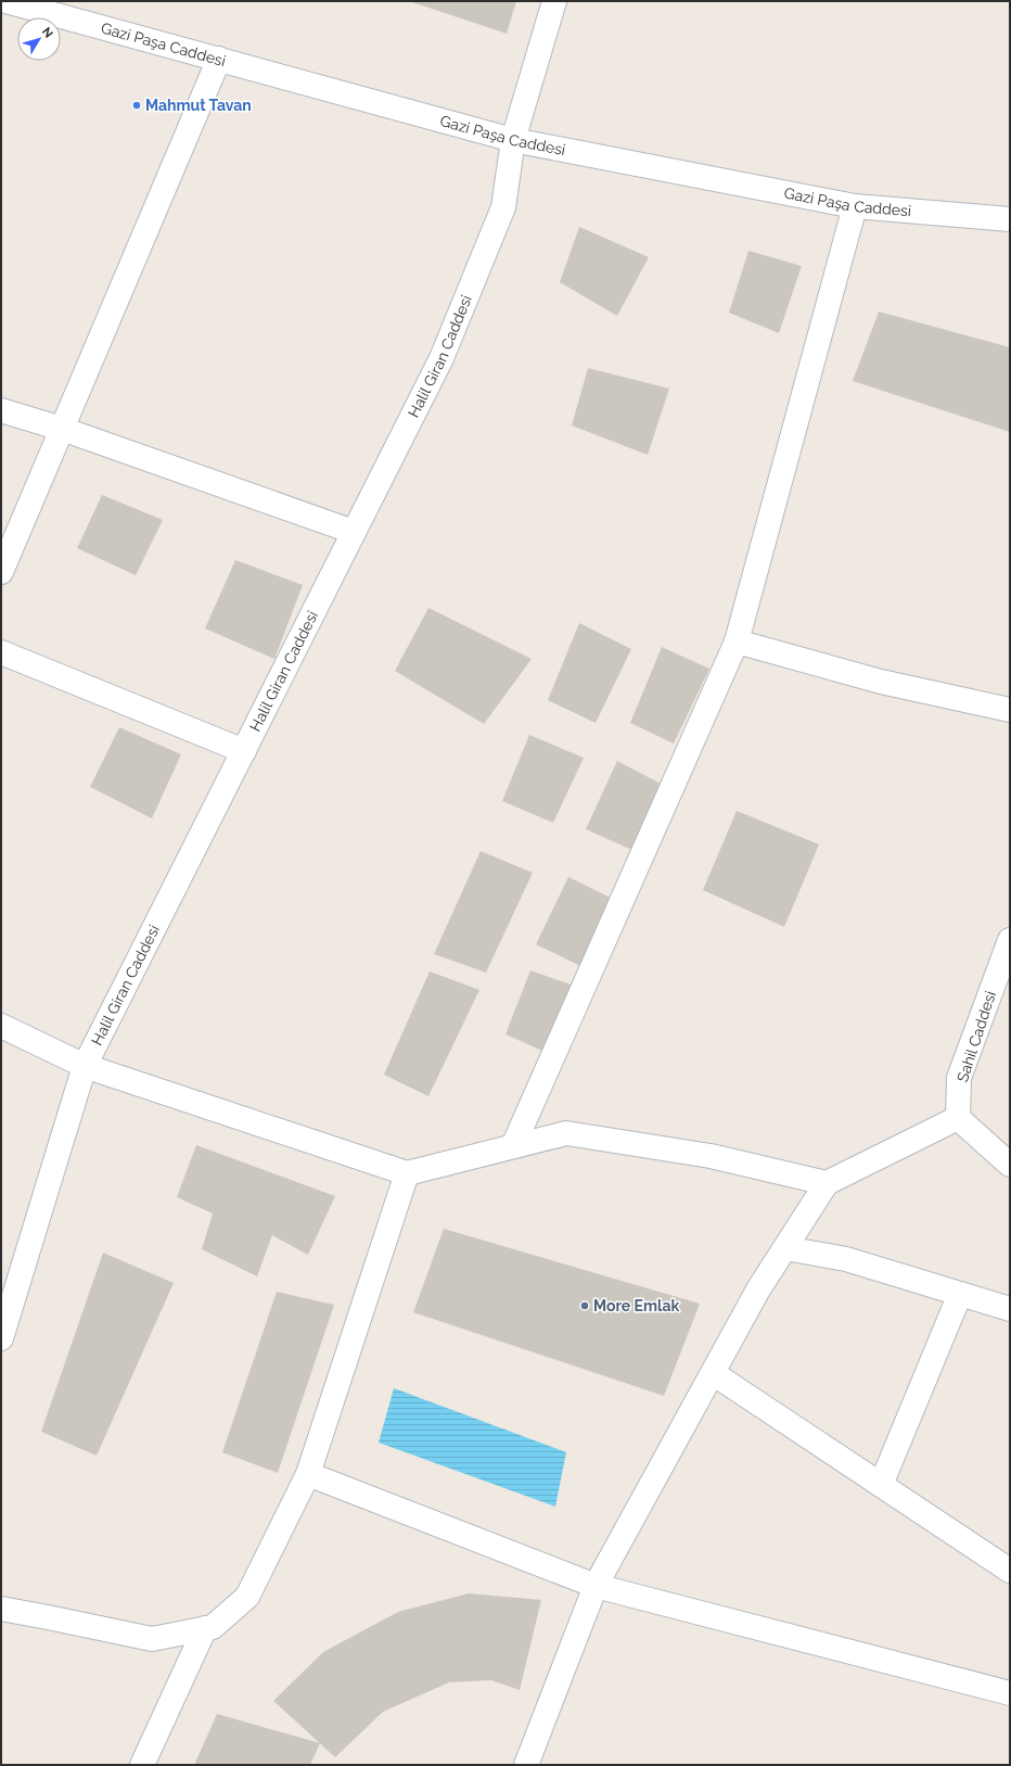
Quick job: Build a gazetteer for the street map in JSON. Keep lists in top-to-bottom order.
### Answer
{
  "streets": {
    "street": ["Gazi Paşa Caddesi", "Halil Giran Caddesi", "Sahil Caddesi"]
  },
  "crossings": [
    ["Gazi Paşa Caddesi", "Halil Giran Caddesi"]
  ],
  "places": ["Mahmut Tavan", "More Emlak"],
  "north": "top right"
}
